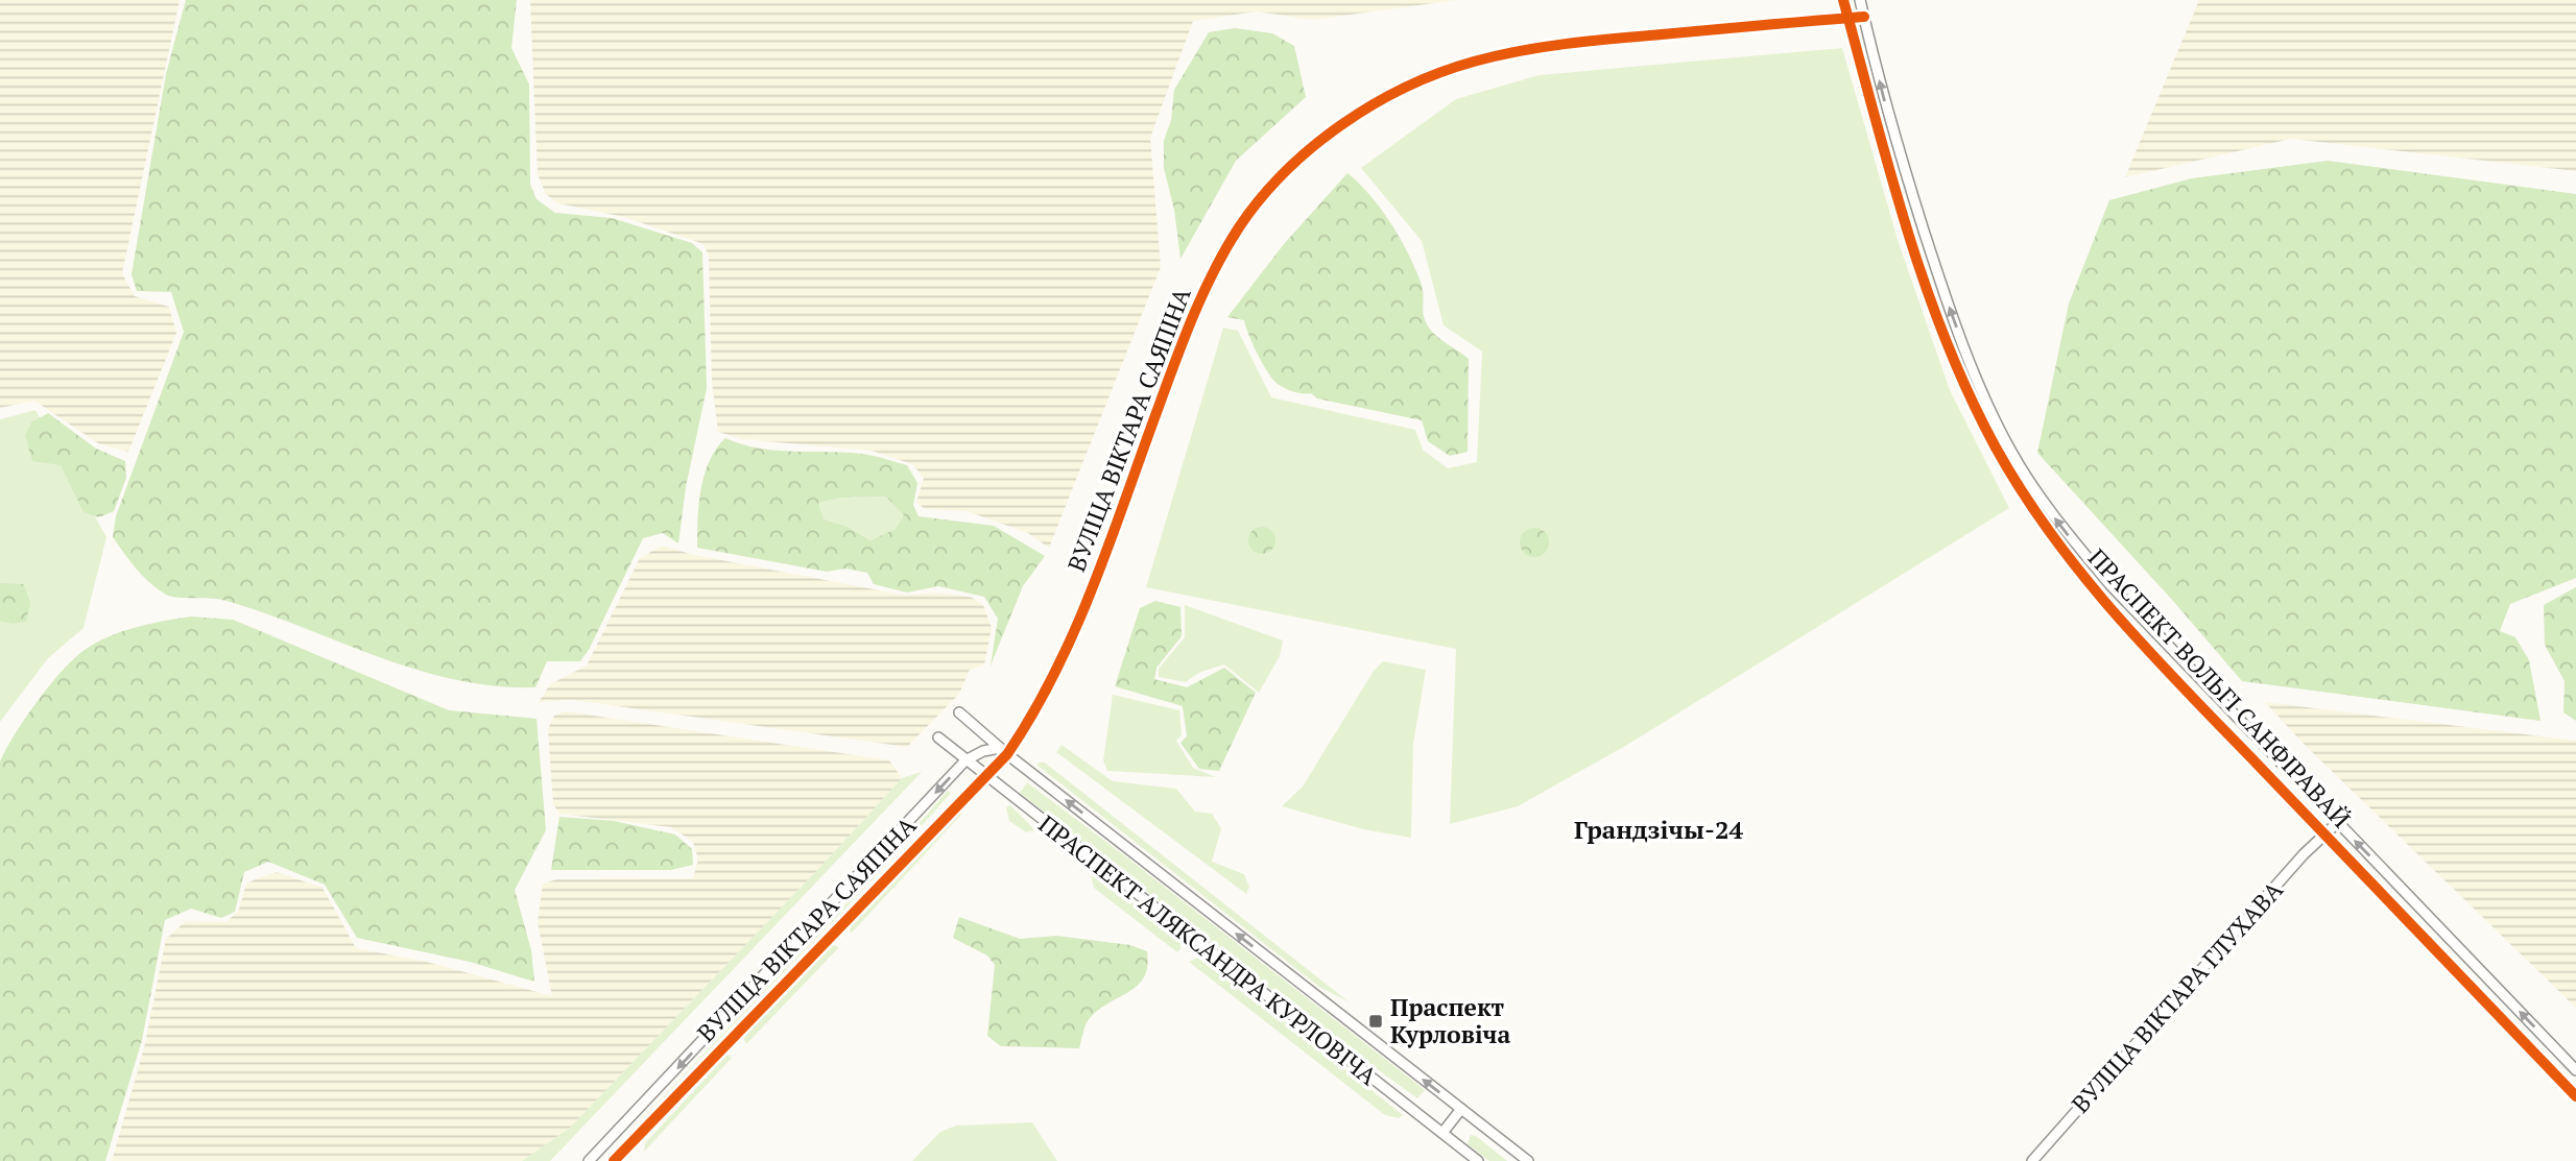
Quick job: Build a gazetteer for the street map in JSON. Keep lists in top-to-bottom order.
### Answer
{
  "streets": {
    "street": [
      "ВУЛІЦА ВІКТАРА САЯПІНА",
      "ПРАСПЕКТ ВОЛЬГІ САНФІРАВАЙ",
      "ПРАСПЕКТ АЛЯКСАНДРА КУРЛОВІЧА",
      "ВУЛІЦА ВІКТАРА ГЛУХАВА"
    ]
  },
  "crossings": [
    ["ВУЛІЦА ВІКТАРА САЯПІНА", "ПРАСПЕКТ ВОЛЬГІ САНФІРАВАЙ"],
    ["ВУЛІЦА ВІКТАРА САЯПІНА", "ПРАСПЕКТ АЛЯКСАНДРА КУРЛОВІЧА"],
    ["ПРАСПЕКТ ВОЛЬГІ САНФІРАВАЙ", "ВУЛІЦА ВІКТАРА ГЛУХАВА"]
  ],
  "districts": ["Грандзічы-24"],
  "places": {
    "transit": ["Праспект Курловіча"]
  }
}
